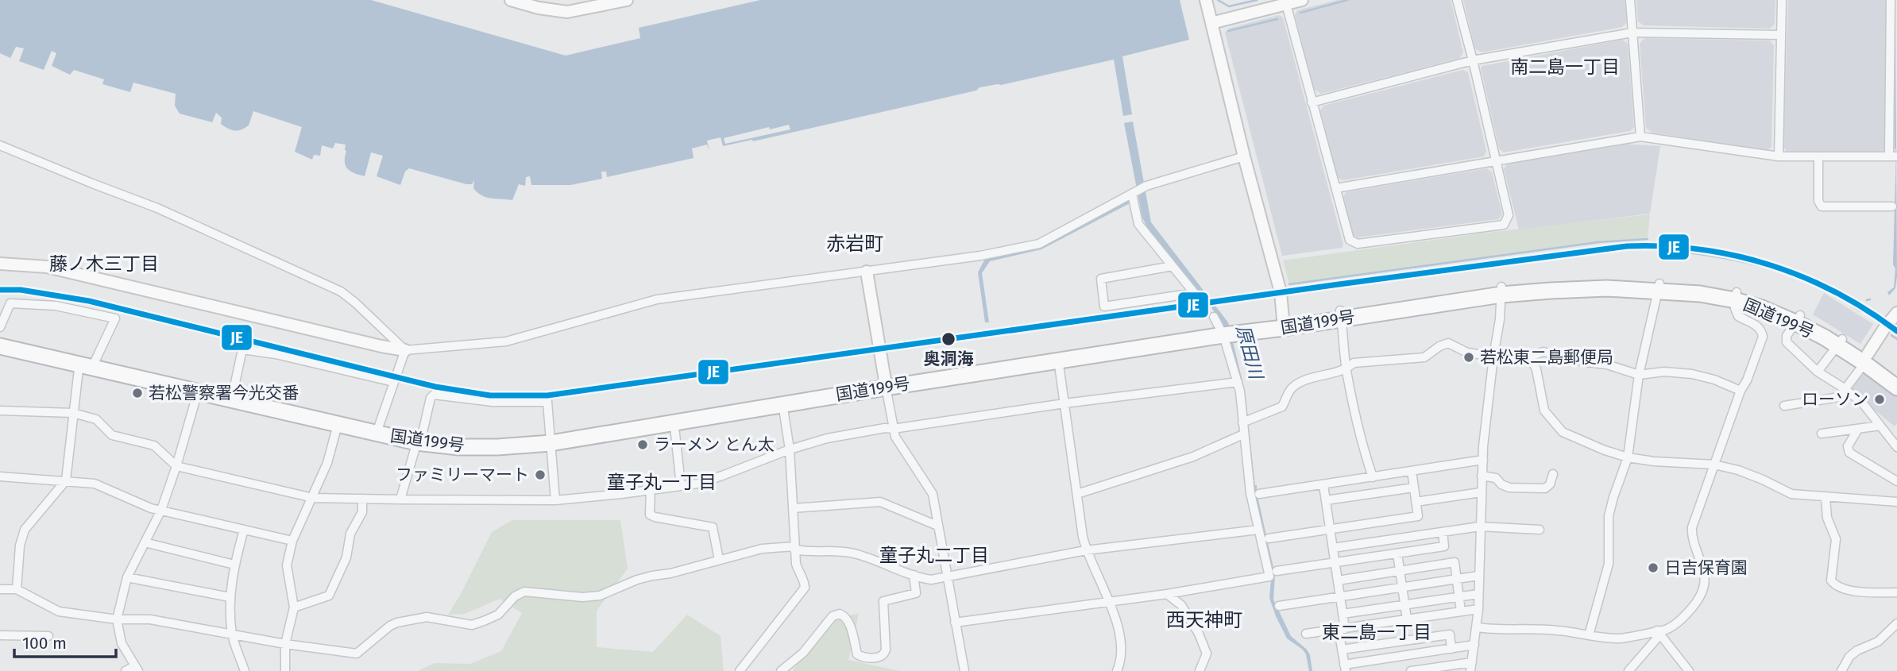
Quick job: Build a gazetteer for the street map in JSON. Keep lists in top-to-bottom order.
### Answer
{
  "streets": {
    "highway": ["国道199号"]
  },
  "districts": [
    "南二島一丁目",
    "赤岩町",
    "藤ノ木三丁目",
    "童子丸一丁目",
    "童子丸二丁目",
    "西天神町",
    "東二島一丁目"
  ],
  "water": ["原田川"],
  "places": [
    "奥洞海",
    "若松東二島郵便局",
    "若松警察署今光交番",
    "ローソン",
    "ラーメン とん太",
    "ファミリーマート",
    "日吉保育園"
  ],
  "lines": ["transit line JE"],
  "scale_bar": "100 m"
}
